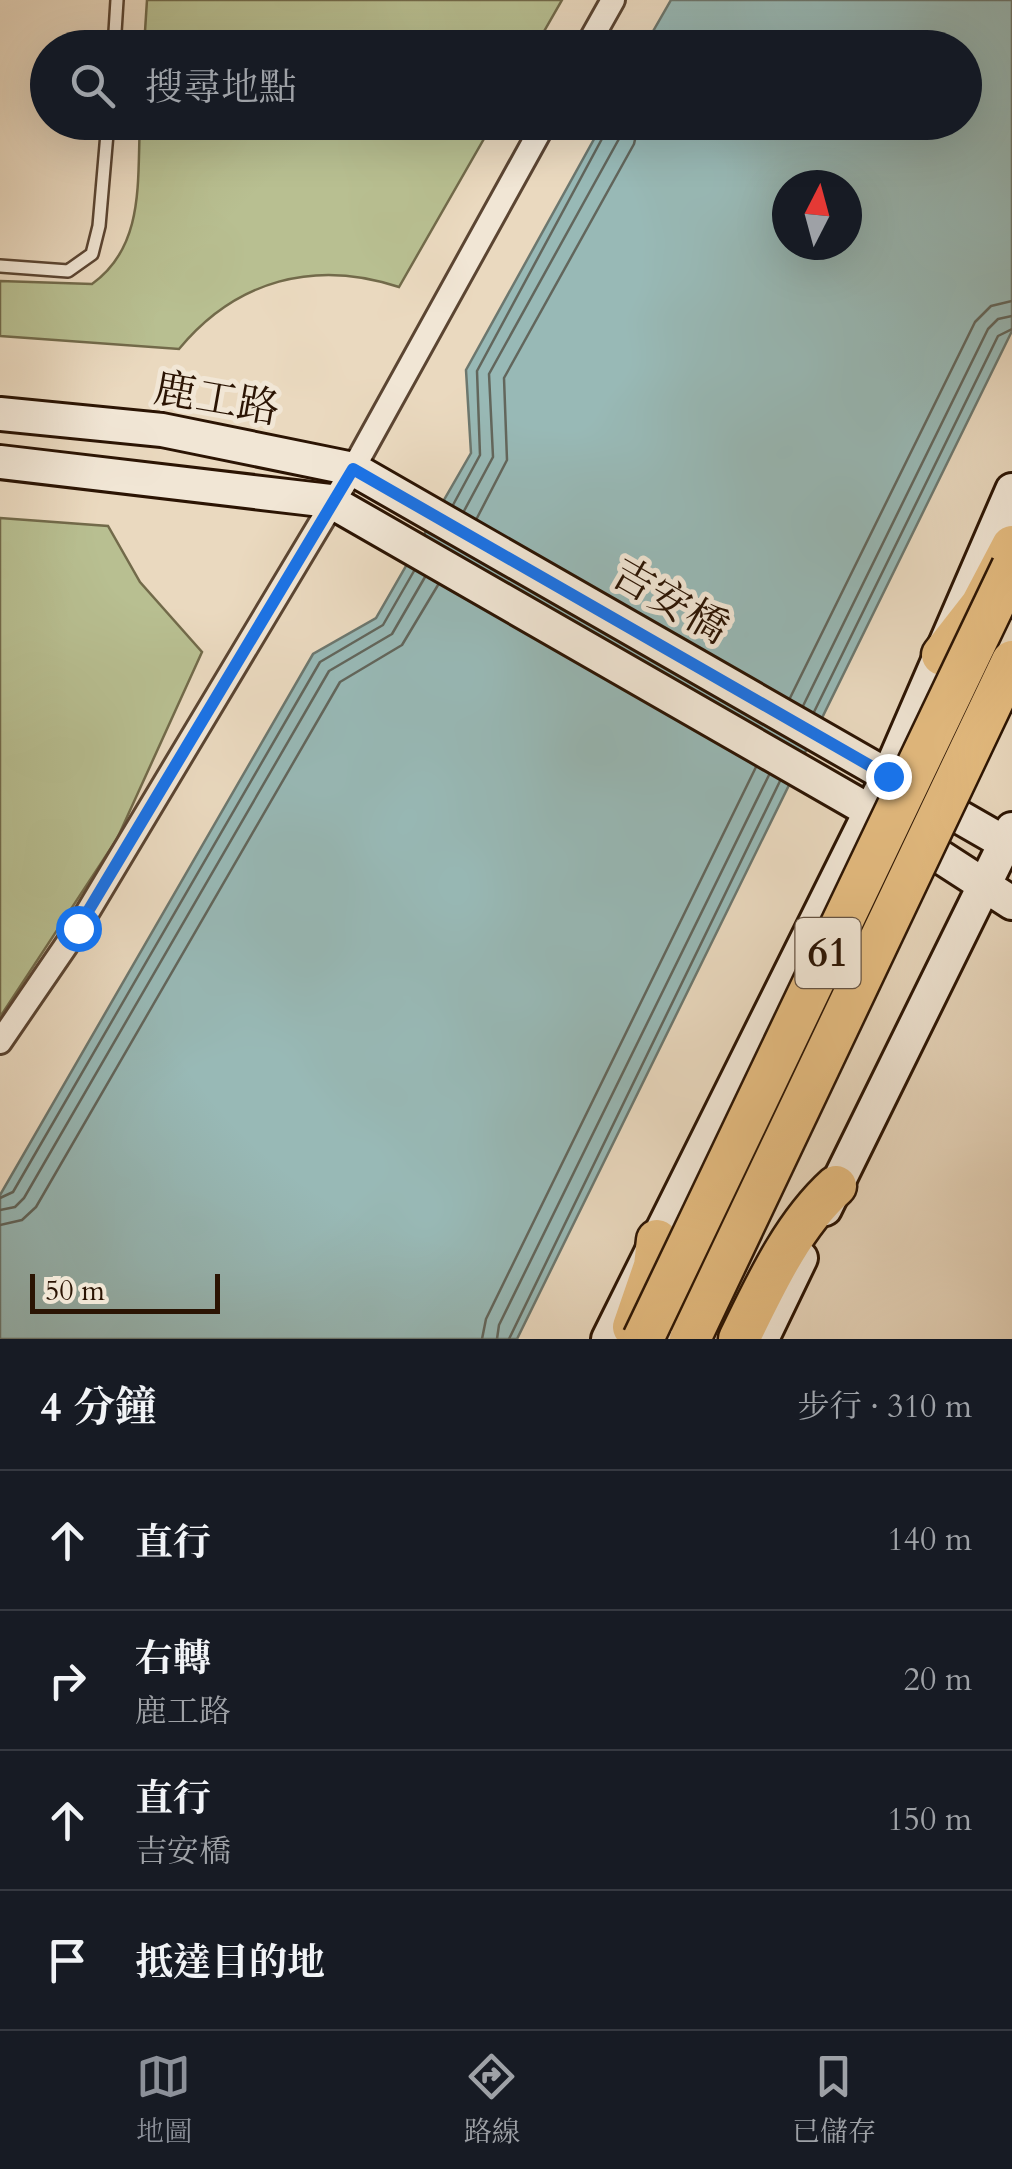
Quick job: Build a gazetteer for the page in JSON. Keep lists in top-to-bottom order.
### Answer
{
  "streets": {
    "highway": ["61"],
    "street": ["鹿工路", "吉安橋"]
  },
  "crossings": [
    ["鹿工路", "吉安橋"]
  ],
  "scale_bar": "50 m",
  "north": "top",
  "page": {
    "search": "搜尋地點",
    "scale": "50 m",
    "heading": ["4 分鐘", "步行 · 310 m"],
    "list": [
      ["直行", "140 m"],
      ["右轉", "鹿工路", "20 m"],
      ["直行", "吉安橋", "150 m"],
      "抵達目的地"
    ],
    "nav": ["地圖", "路線", "已儲存"]
  }
}
